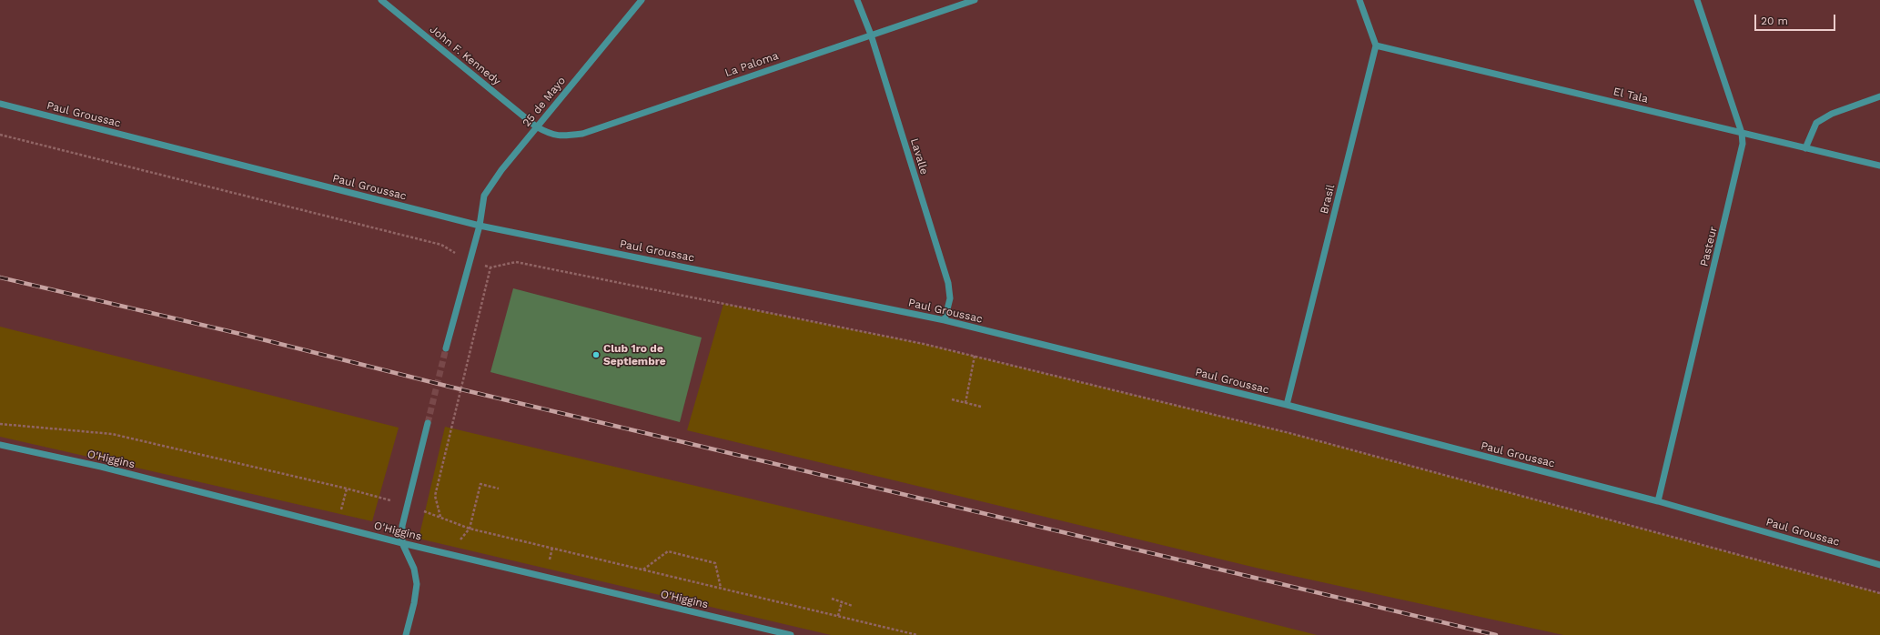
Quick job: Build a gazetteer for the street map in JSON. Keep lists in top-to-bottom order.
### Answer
{
  "streets": {
    "street": [
      "John F. Kennedy",
      "La Paloma",
      "El Tala",
      "25 de Mayo",
      "Paul Groussac",
      "Lavalle",
      "Brasil",
      "Pasteur",
      "O'Higgins"
    ]
  },
  "crossings": [
    ["John F. Kennedy", "La Paloma"],
    ["John F. Kennedy", "25 de Mayo"],
    ["La Paloma", "25 de Mayo"],
    ["La Paloma", "Lavalle"],
    ["El Tala", "Brasil"],
    ["El Tala", "Pasteur"],
    ["25 de Mayo", "Paul Groussac"],
    ["Paul Groussac", "Lavalle"],
    ["Paul Groussac", "Brasil"],
    ["Paul Groussac", "Pasteur"]
  ],
  "places": ["Club 1ro de Septiembre"],
  "scale_bar": "20 m"
}
